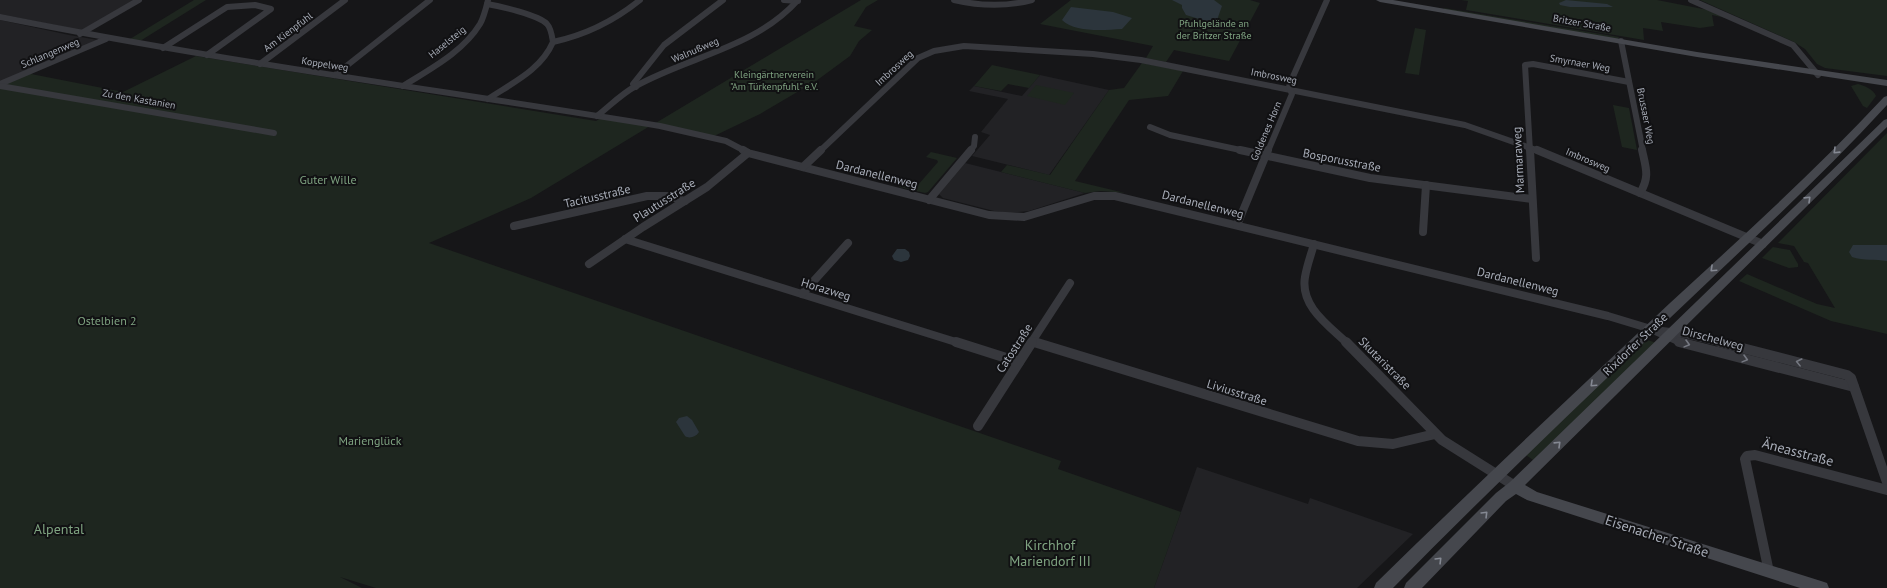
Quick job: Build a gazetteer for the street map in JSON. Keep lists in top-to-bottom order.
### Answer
{
  "streets": {
    "street": [
      "Britzer Straße",
      "Am Kienpfuhl",
      "Haselsteig",
      "Walnußweg",
      "Schlangenweg",
      "Smyrnaer Weg",
      "Koppelweg",
      "Imbrosweg",
      "Zu den Kastanien",
      "Brussaer Weg",
      "Goldenes Horn",
      "Bosporusstraße",
      "Marmaraweg",
      "Dardanellenweg",
      "Tacitusstraße",
      "Plautusstraße",
      "Horazweg",
      "Dirschelweg",
      "Rixdorfer Straße",
      "Catostraße",
      "Skutaristraße",
      "Liviusstraße",
      "Äneasstraße",
      "Eisenacher Straße"
    ]
  },
  "crossings": [
    ["Britzer Straße", "Brussaer Weg"],
    ["Am Kienpfuhl", "Koppelweg"],
    ["Haselsteig", "Koppelweg"],
    ["Walnußweg", "Koppelweg"],
    ["Schlangenweg", "Koppelweg"],
    ["Schlangenweg", "Zu den Kastanien"],
    ["Smyrnaer Weg", "Brussaer Weg"],
    ["Smyrnaer Weg", "Marmaraweg"],
    ["Koppelweg", "Dardanellenweg"],
    ["Koppelweg", "Plautusstraße"],
    ["Imbrosweg", "Brussaer Weg"],
    ["Imbrosweg", "Goldenes Horn"],
    ["Imbrosweg", "Marmaraweg"],
    ["Imbrosweg", "Dardanellenweg"],
    ["Imbrosweg", "Rixdorfer Straße"],
    ["Goldenes Horn", "Bosporusstraße"],
    ["Goldenes Horn", "Dardanellenweg"],
    ["Bosporusstraße", "Marmaraweg"],
    ["Dardanellenweg", "Plautusstraße"],
    ["Dardanellenweg", "Dirschelweg"],
    ["Dardanellenweg", "Rixdorfer Straße"],
    ["Dardanellenweg", "Skutaristraße"],
    ["Tacitusstraße", "Plautusstraße"],
    ["Plautusstraße", "Horazweg"],
    ["Horazweg", "Catostraße"],
    ["Dirschelweg", "Rixdorfer Straße"],
    ["Rixdorfer Straße", "Skutaristraße"],
    ["Rixdorfer Straße", "Eisenacher Straße"],
    ["Catostraße", "Liviusstraße"],
    ["Skutaristraße", "Liviusstraße"],
    ["Skutaristraße", "Eisenacher Straße"],
    ["Äneasstraße", "Eisenacher Straße"]
  ],
  "parks": [
    "Pfuhlgelände an der Britzer Straße",
    "Kleingärtnerverein \"Am Türkenpfuhl\" e.V.",
    "Guter Wille",
    "Ostelbien 2",
    "Marienglück",
    "Alpental",
    "Kirchhof Mariendorf III"
  ]
}
